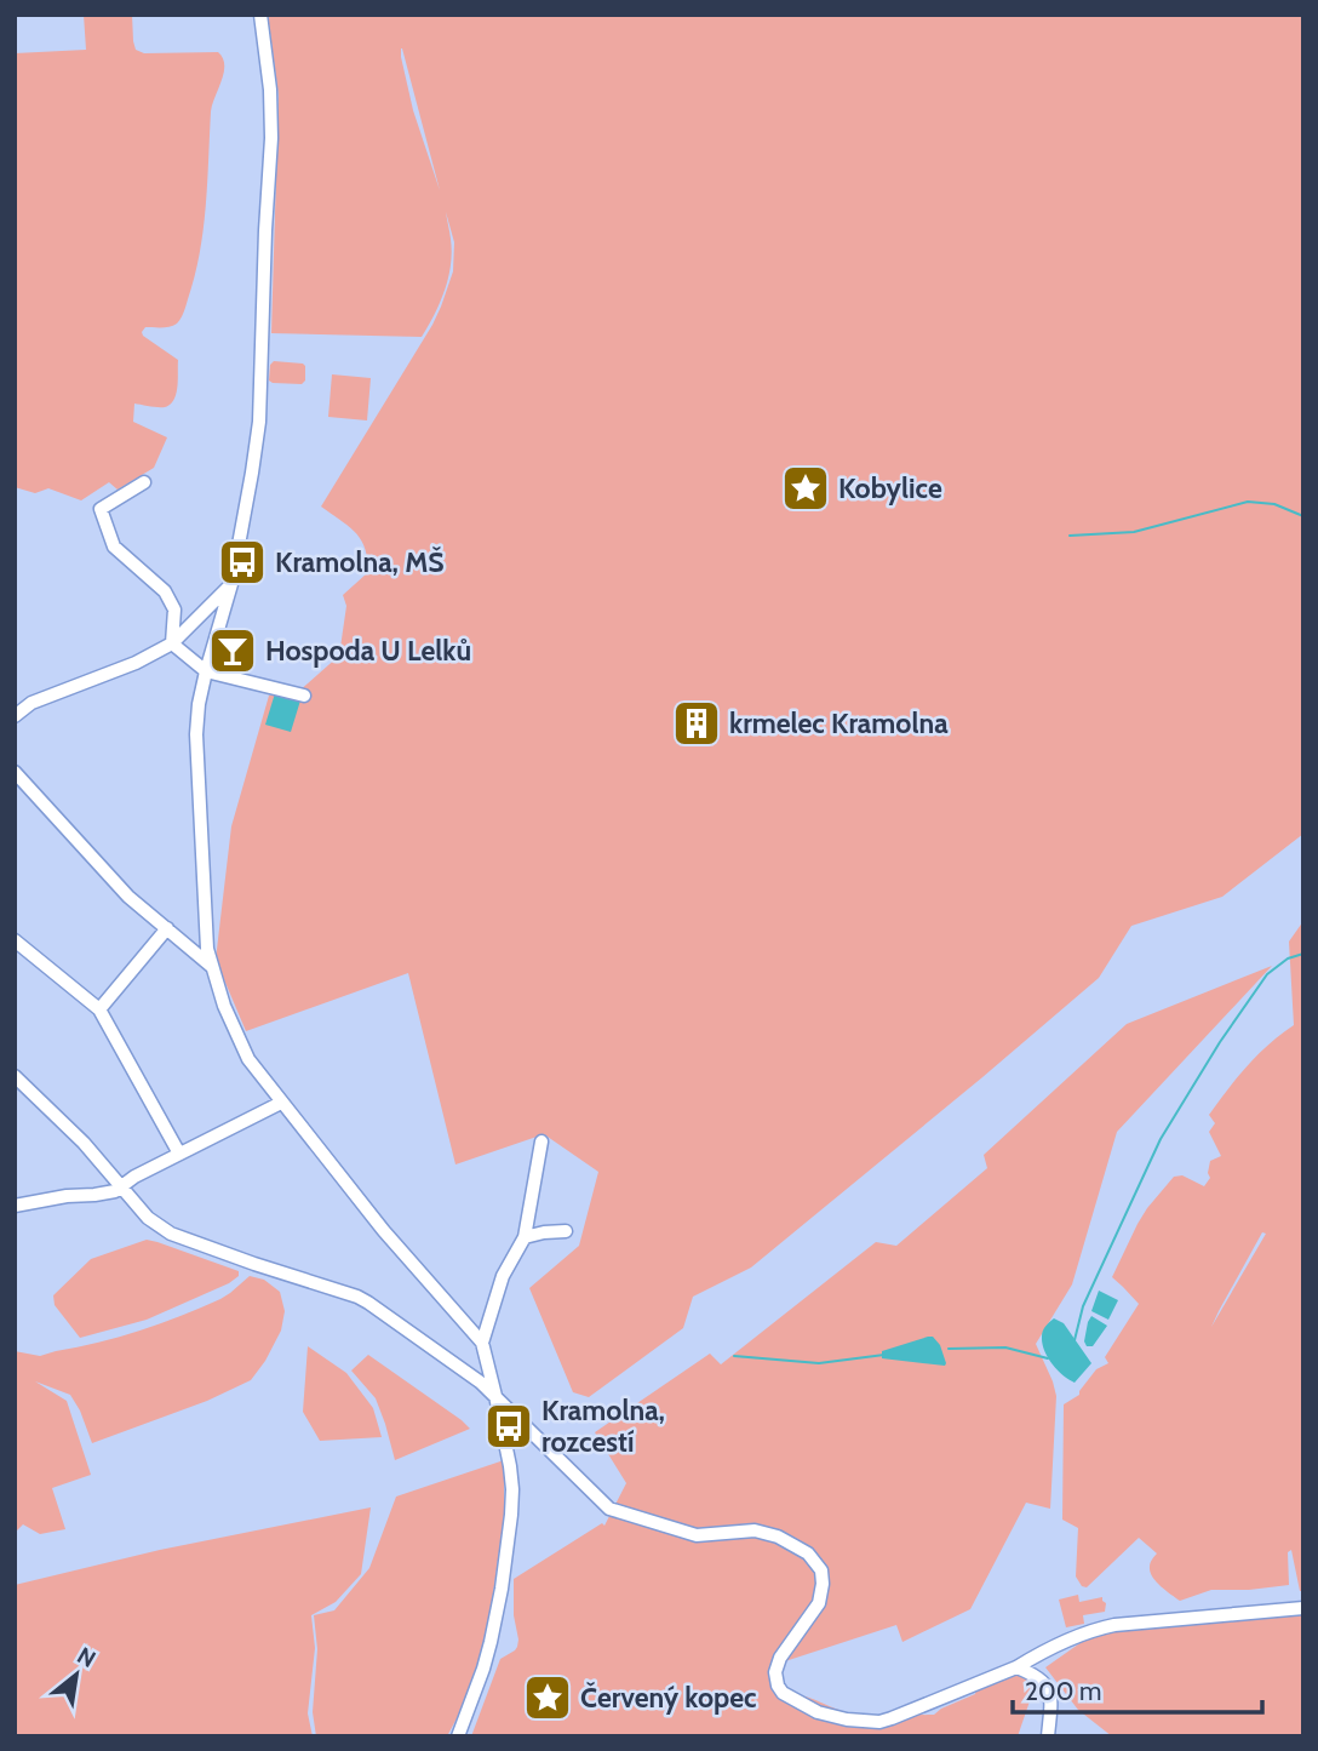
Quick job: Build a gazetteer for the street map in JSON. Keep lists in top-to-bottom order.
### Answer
{
  "places": {
    "place": ["Kobylice", "Červený kopec"],
    "bus stop": ["Kramolna, MŠ", "Kramolna, rozcestí"],
    "bar": ["Hospoda U Lelků"],
    "building": ["krmelec Kramolna"]
  },
  "scale_bar": "200 m",
  "north": "top right"
}
